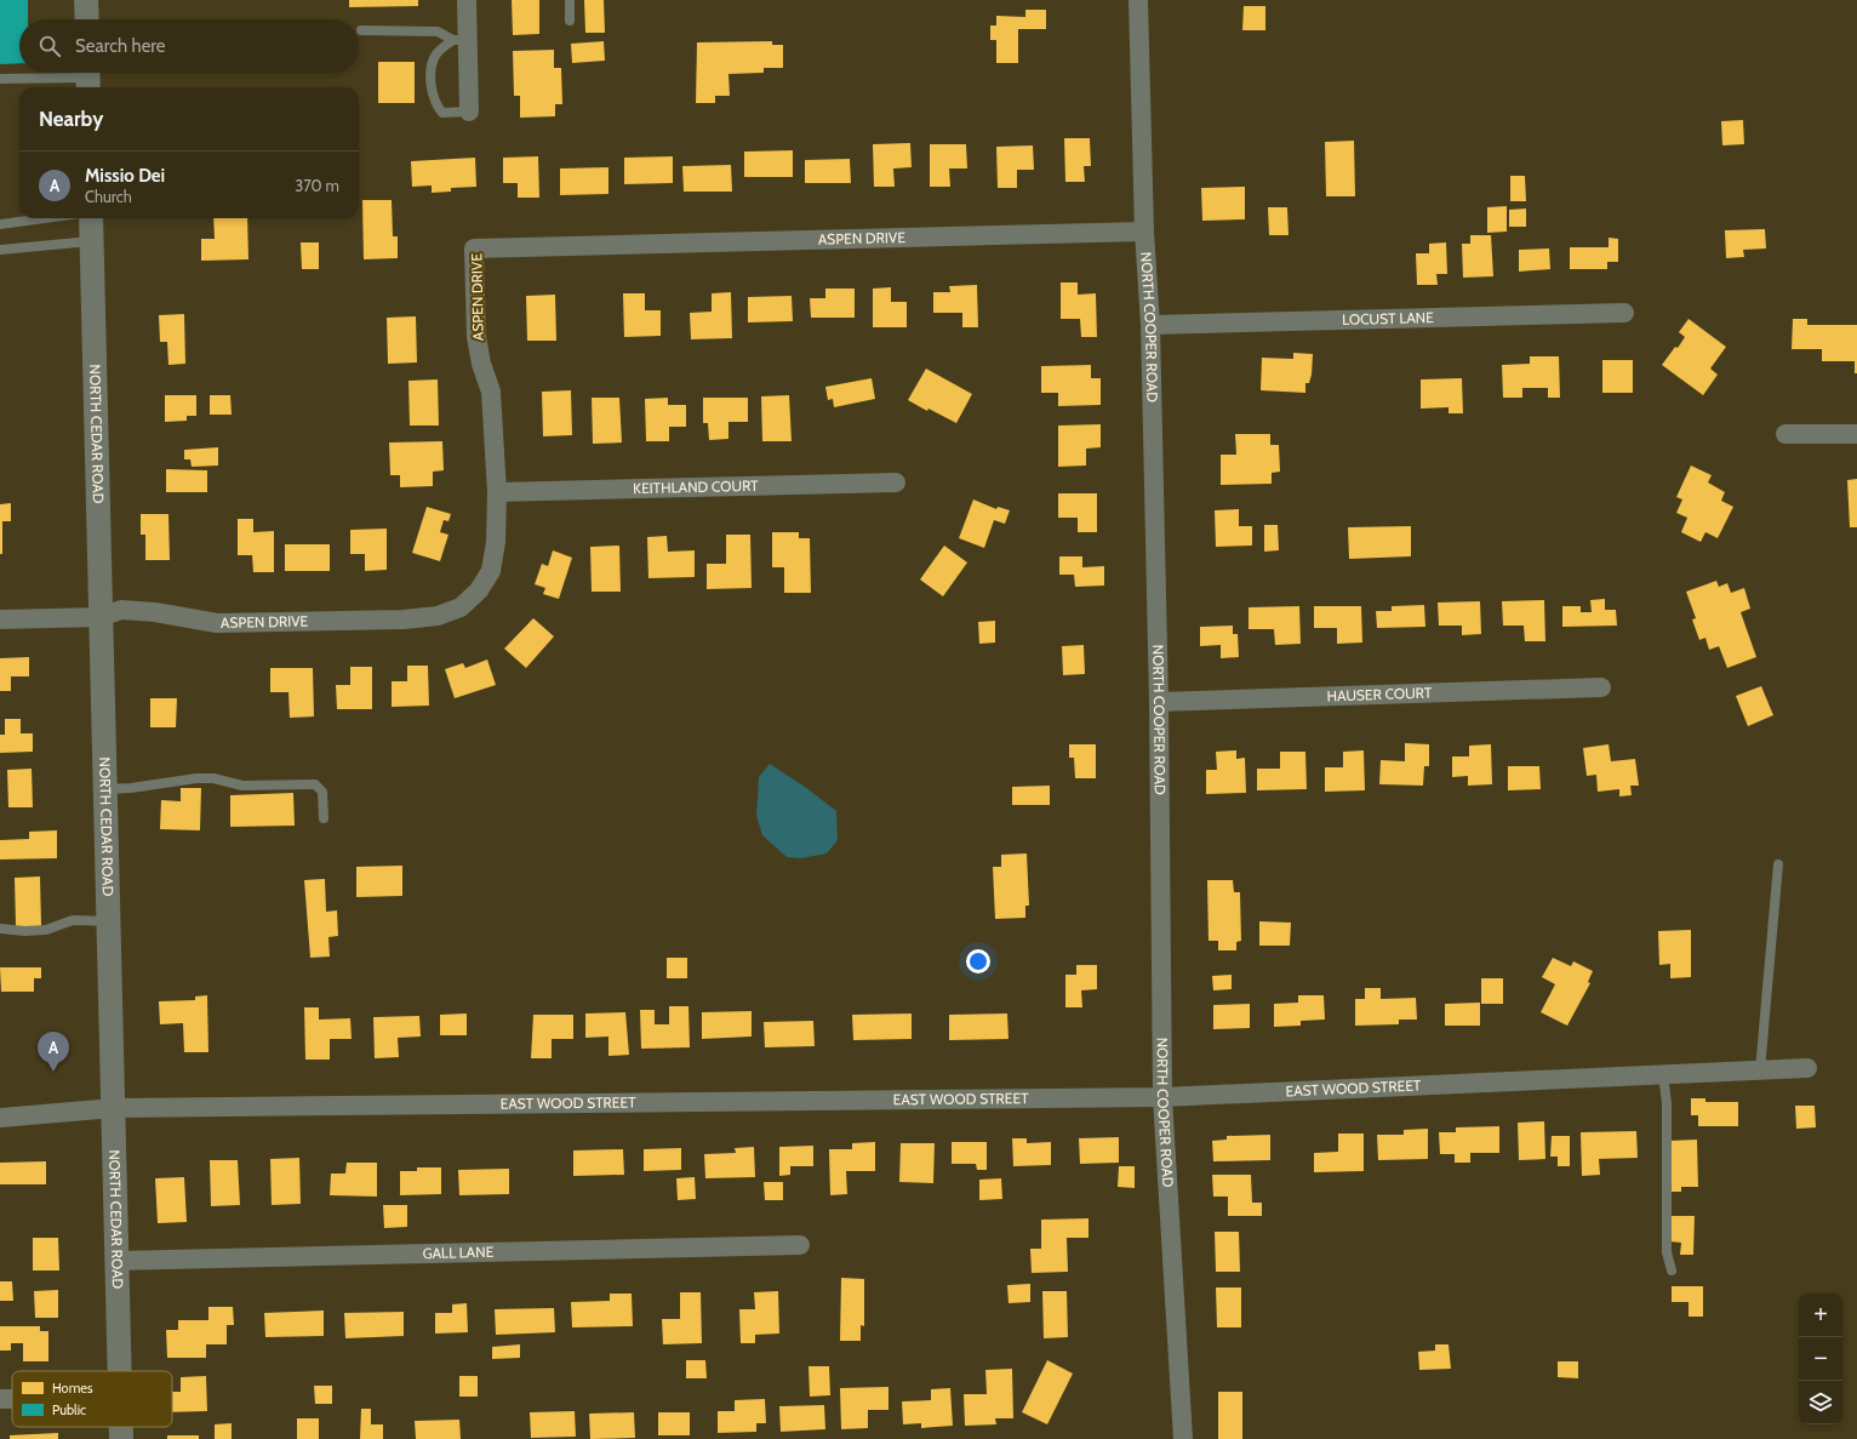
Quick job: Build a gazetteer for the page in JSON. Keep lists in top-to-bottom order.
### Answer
{
  "streets": {
    "street": [
      "ASPEN DRIVE",
      "LOCUST LANE",
      "NORTH COOPER ROAD",
      "NORTH CEDAR ROAD",
      "KEITHLAND COURT",
      "HAUSER COURT",
      "EAST WOOD STREET",
      "GALL LANE"
    ]
  },
  "crossings": [
    ["ASPEN DRIVE", "NORTH COOPER ROAD"],
    ["ASPEN DRIVE", "NORTH CEDAR ROAD"],
    ["ASPEN DRIVE", "KEITHLAND COURT"],
    ["LOCUST LANE", "NORTH COOPER ROAD"],
    ["NORTH COOPER ROAD", "HAUSER COURT"],
    ["NORTH COOPER ROAD", "EAST WOOD STREET"],
    ["NORTH CEDAR ROAD", "EAST WOOD STREET"],
    ["NORTH CEDAR ROAD", "GALL LANE"]
  ],
  "legend": ["Homes", "Public"],
  "page": {
    "search": "Search here",
    "heading": "Nearby",
    "list": [
      {
        "mark": "A",
        "name": "Missio Dei",
        "note": "Church",
        "value": "370 m"
      }
    ],
    "pins": "A",
    "map_buttons": ["+", "−"]
  }
}
